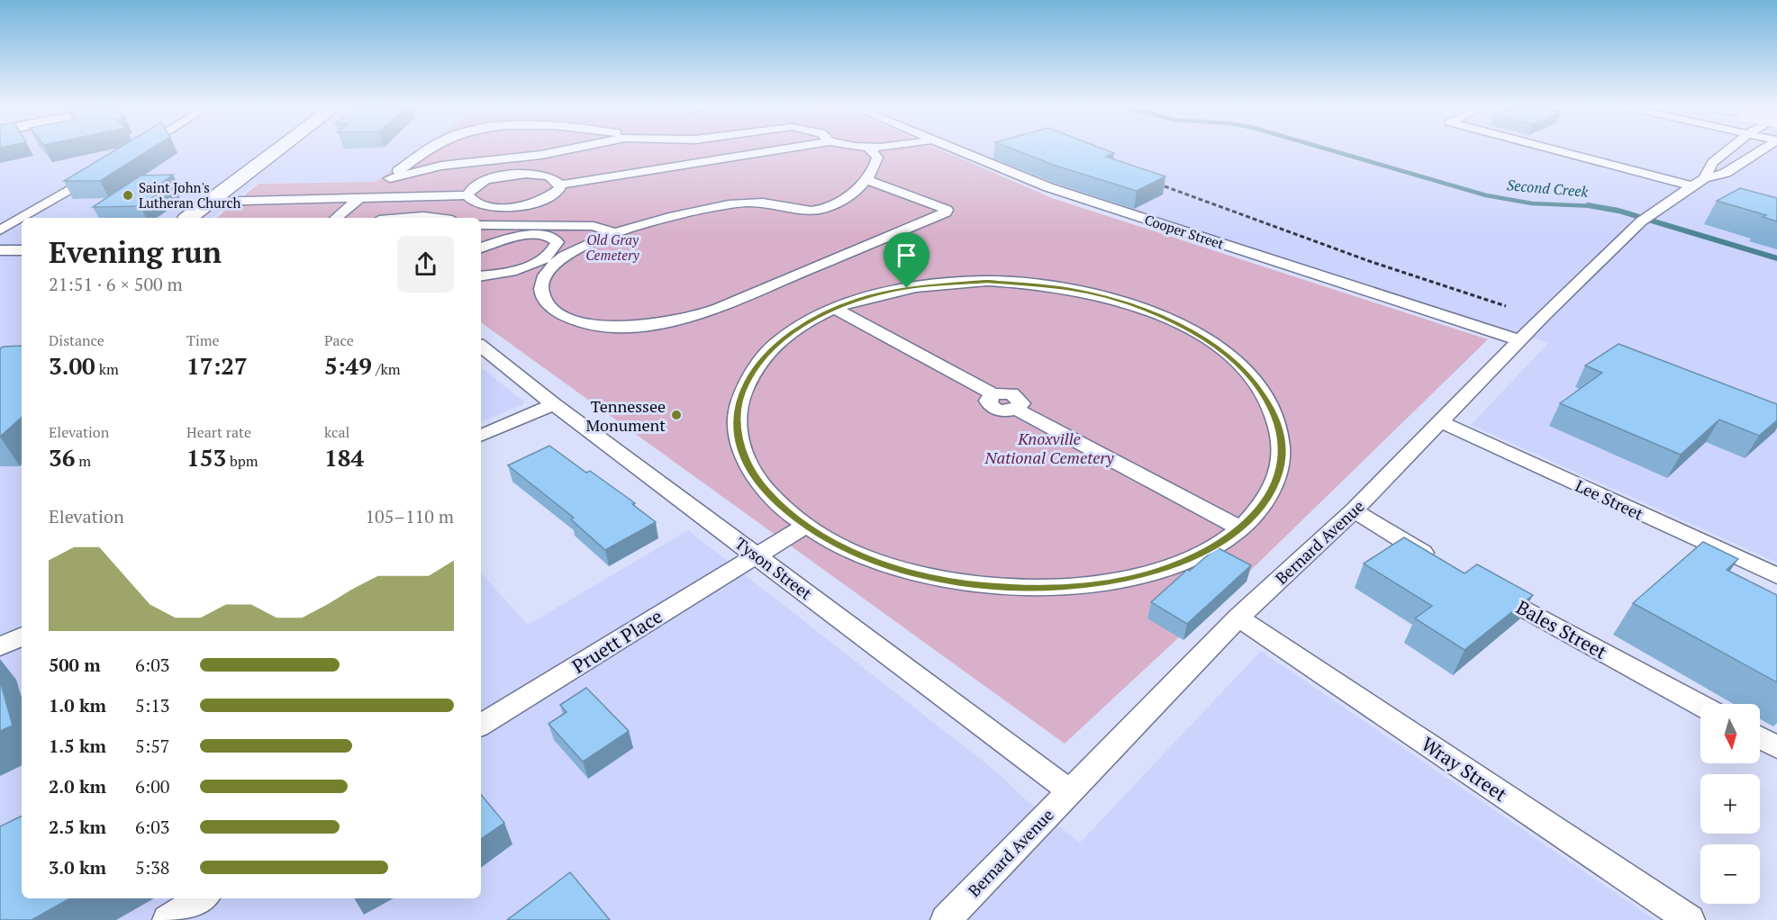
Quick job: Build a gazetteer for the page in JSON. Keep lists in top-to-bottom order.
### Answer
{
  "streets": {
    "street": [
      "Cooper Street",
      "Lee Street",
      "Bernard Avenue",
      "Tyson Street",
      "Bales Street",
      "Pruett Place",
      "Wray Street"
    ]
  },
  "crossings": [
    ["Cooper Street", "Bernard Avenue"],
    ["Lee Street", "Bernard Avenue"],
    ["Bernard Avenue", "Tyson Street"],
    ["Bernard Avenue", "Wray Street"],
    ["Tyson Street", "Pruett Place"]
  ],
  "water": ["Second Creek"],
  "parks": ["Old Gray Cemetery", "Knoxville National Cemetery"],
  "places": ["Saint John's Lutheran Church", "Tennessee Monument"],
  "north": "bottom",
  "page": {
    "heading": ["Evening run", "21:51 · 6 × 500 m"],
    "stats": [
      ["Distance", "3.00 km"],
      ["Time", "17:27"],
      ["Pace", "5:49 /km"],
      ["Elevation", "36 m"],
      ["Heart rate", "153 bpm"],
      ["kcal", "184"]
    ],
    "chart": ["Elevation", "105–110 m"],
    "list": [
      {
        "name": "500 m",
        "note": "6:03"
      },
      {
        "name": "1.0 km",
        "note": "5:13"
      },
      {
        "name": "1.5 km",
        "note": "5:57"
      },
      {
        "name": "2.0 km",
        "note": "6:00"
      },
      {
        "name": "2.5 km",
        "note": "6:03"
      },
      {
        "name": "3.0 km",
        "note": "5:38"
      }
    ],
    "map_buttons": ["+", "−"]
  }
}
